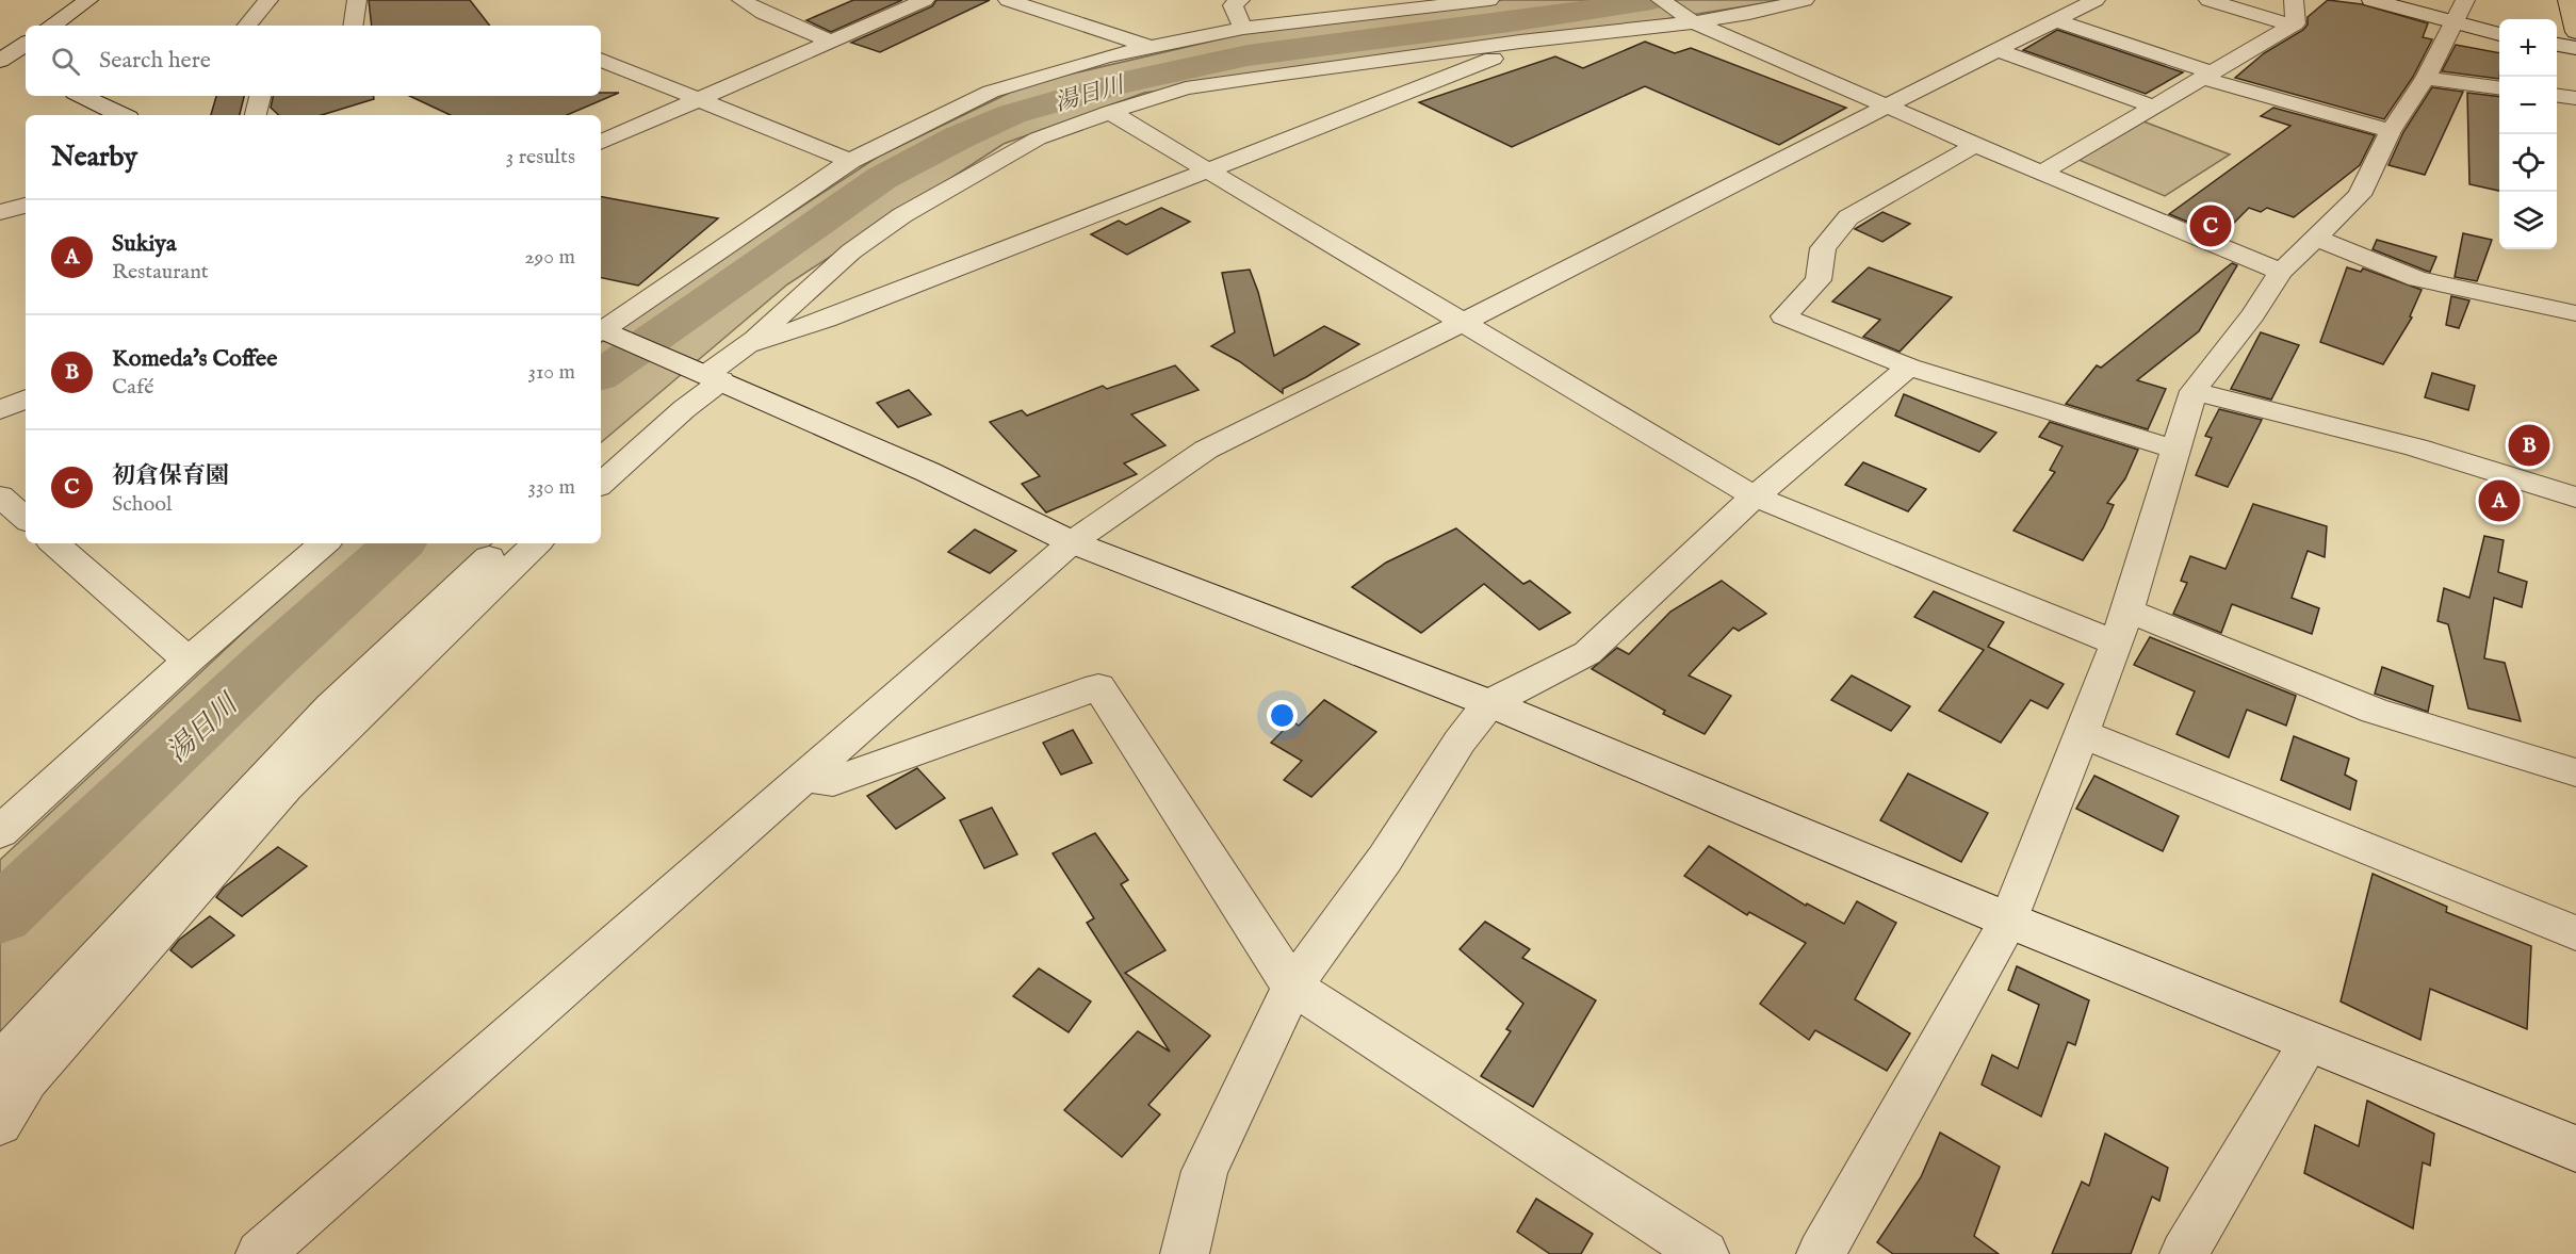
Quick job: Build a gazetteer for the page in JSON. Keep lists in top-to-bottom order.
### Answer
{
  "water": ["湯日川"],
  "page": {
    "map_buttons": ["+", "−"],
    "search": "Search here",
    "heading": ["Nearby", "3 results"],
    "list": [
      {
        "mark": "A",
        "name": "Sukiya",
        "note": "Restaurant",
        "value": "290 m"
      },
      {
        "mark": "B",
        "name": "Komeda's Coffee",
        "note": "Café",
        "value": "310 m"
      },
      {
        "mark": "C",
        "name": "初倉保育園",
        "note": "School",
        "value": "330 m"
      }
    ],
    "pins": ["C", "B", "A"]
  }
}
